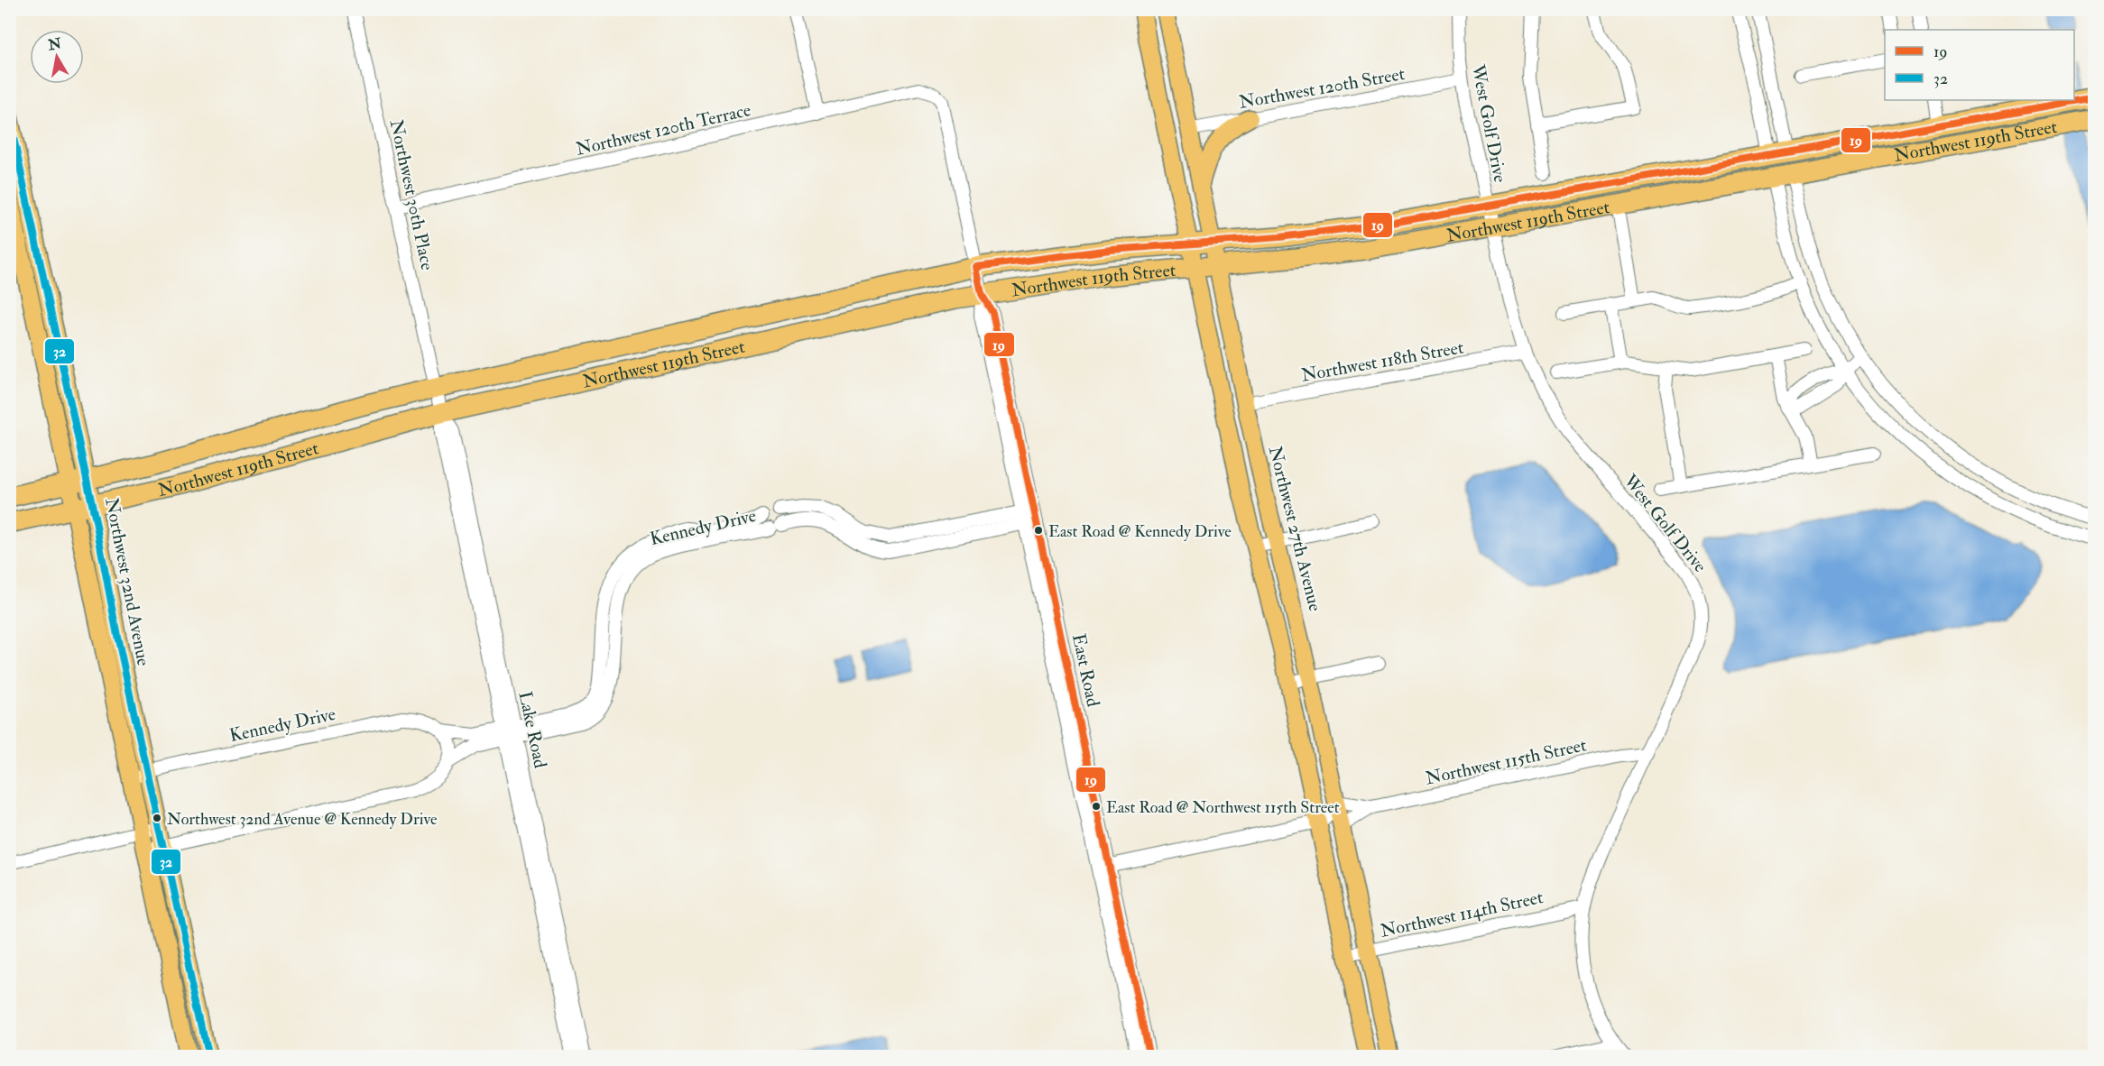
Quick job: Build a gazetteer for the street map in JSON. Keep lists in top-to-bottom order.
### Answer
{
  "streets": {
    "highway": ["Northwest 119th Street"],
    "main road": ["Northwest 27th Avenue", "Northwest 32nd Avenue"],
    "street": [
      "Northwest 120th Street",
      "West Golf Drive",
      "Northwest 120th Terrace",
      "Northwest 30th Place",
      "Northwest 118th Street",
      "Kennedy Drive",
      "East Road",
      "Lake Road",
      "Northwest 115th Street",
      "Northwest 114th Street"
    ]
  },
  "crossings": [
    ["Northwest 120th Street", "West Golf Drive"],
    ["Northwest 120th Street", "Northwest 27th Avenue"],
    ["West Golf Drive", "Northwest 119th Street"],
    ["West Golf Drive", "Northwest 118th Street"],
    ["West Golf Drive", "Northwest 115th Street"],
    ["West Golf Drive", "Northwest 114th Street"],
    ["Northwest 120th Terrace", "Northwest 30th Place"],
    ["Northwest 120th Terrace", "East Road"],
    ["Northwest 119th Street", "Northwest 30th Place"],
    ["Northwest 119th Street", "Northwest 27th Avenue"],
    ["Northwest 119th Street", "Northwest 32nd Avenue"],
    ["Northwest 119th Street", "East Road"],
    ["Northwest 119th Street", "Lake Road"],
    ["Northwest 30th Place", "Lake Road"],
    ["Northwest 118th Street", "Northwest 27th Avenue"],
    ["Kennedy Drive", "Northwest 32nd Avenue"],
    ["Kennedy Drive", "East Road"],
    ["Kennedy Drive", "Lake Road"],
    ["Northwest 27th Avenue", "Northwest 115th Street"],
    ["Northwest 27th Avenue", "Northwest 114th Street"]
  ],
  "places": ["East Road @ Kennedy Drive", "East Road @ Northwest 115th Street", "Northwest 32nd Avenue @ Kennedy Drive"],
  "lines": ["transit line 19", "transit line 32"],
  "legend": ["19", "32"],
  "north": "top"
}
